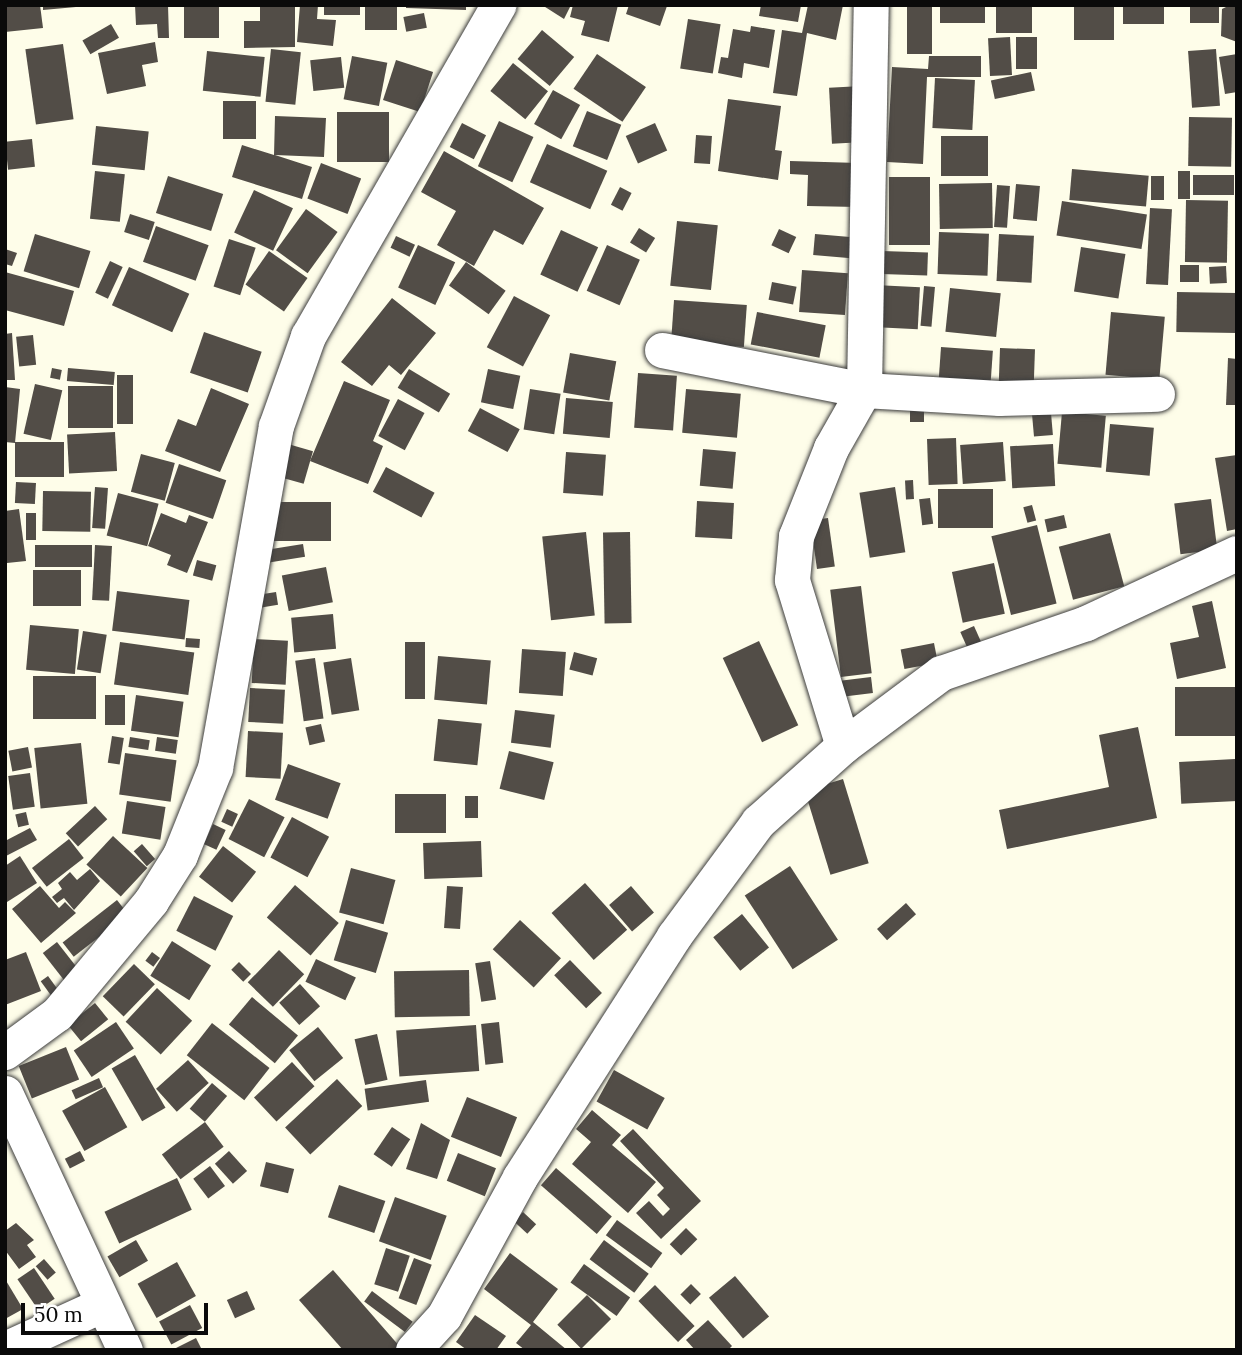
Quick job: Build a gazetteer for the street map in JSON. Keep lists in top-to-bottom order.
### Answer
{
  "scale_bar": "50 m"
}
